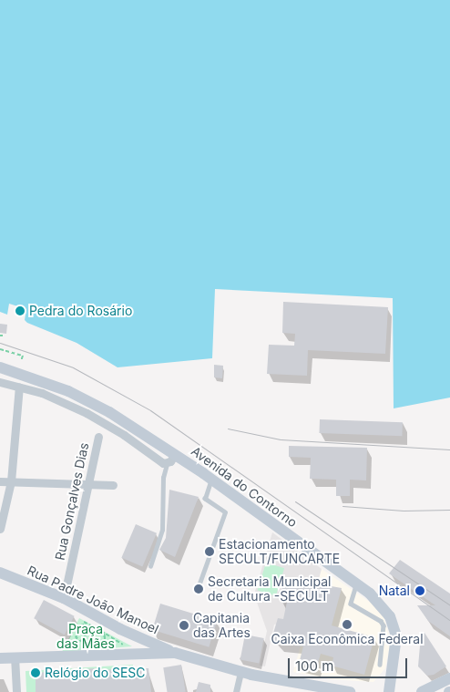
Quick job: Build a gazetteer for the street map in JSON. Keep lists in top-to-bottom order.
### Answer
{
  "streets": {
    "main road": ["Avenida do Contorno", "Rua Padre João Manoel"],
    "street": ["Rua Gonçalves Dias"]
  },
  "crossings": [
    ["Rua Gonçalves Dias", "Rua Padre João Manoel"]
  ],
  "parks": ["Praça das Mães"],
  "places": [
    "Pedra do Rosário",
    "Estacionamento SECULT/FUNCARTE",
    "Secretaria Municipal de Cultura -SECULT",
    "Natal",
    "Caixa Econômica Federal",
    "Capitania das Artes",
    "Relógio do SESC"
  ],
  "scale_bar": "100 m"
}
